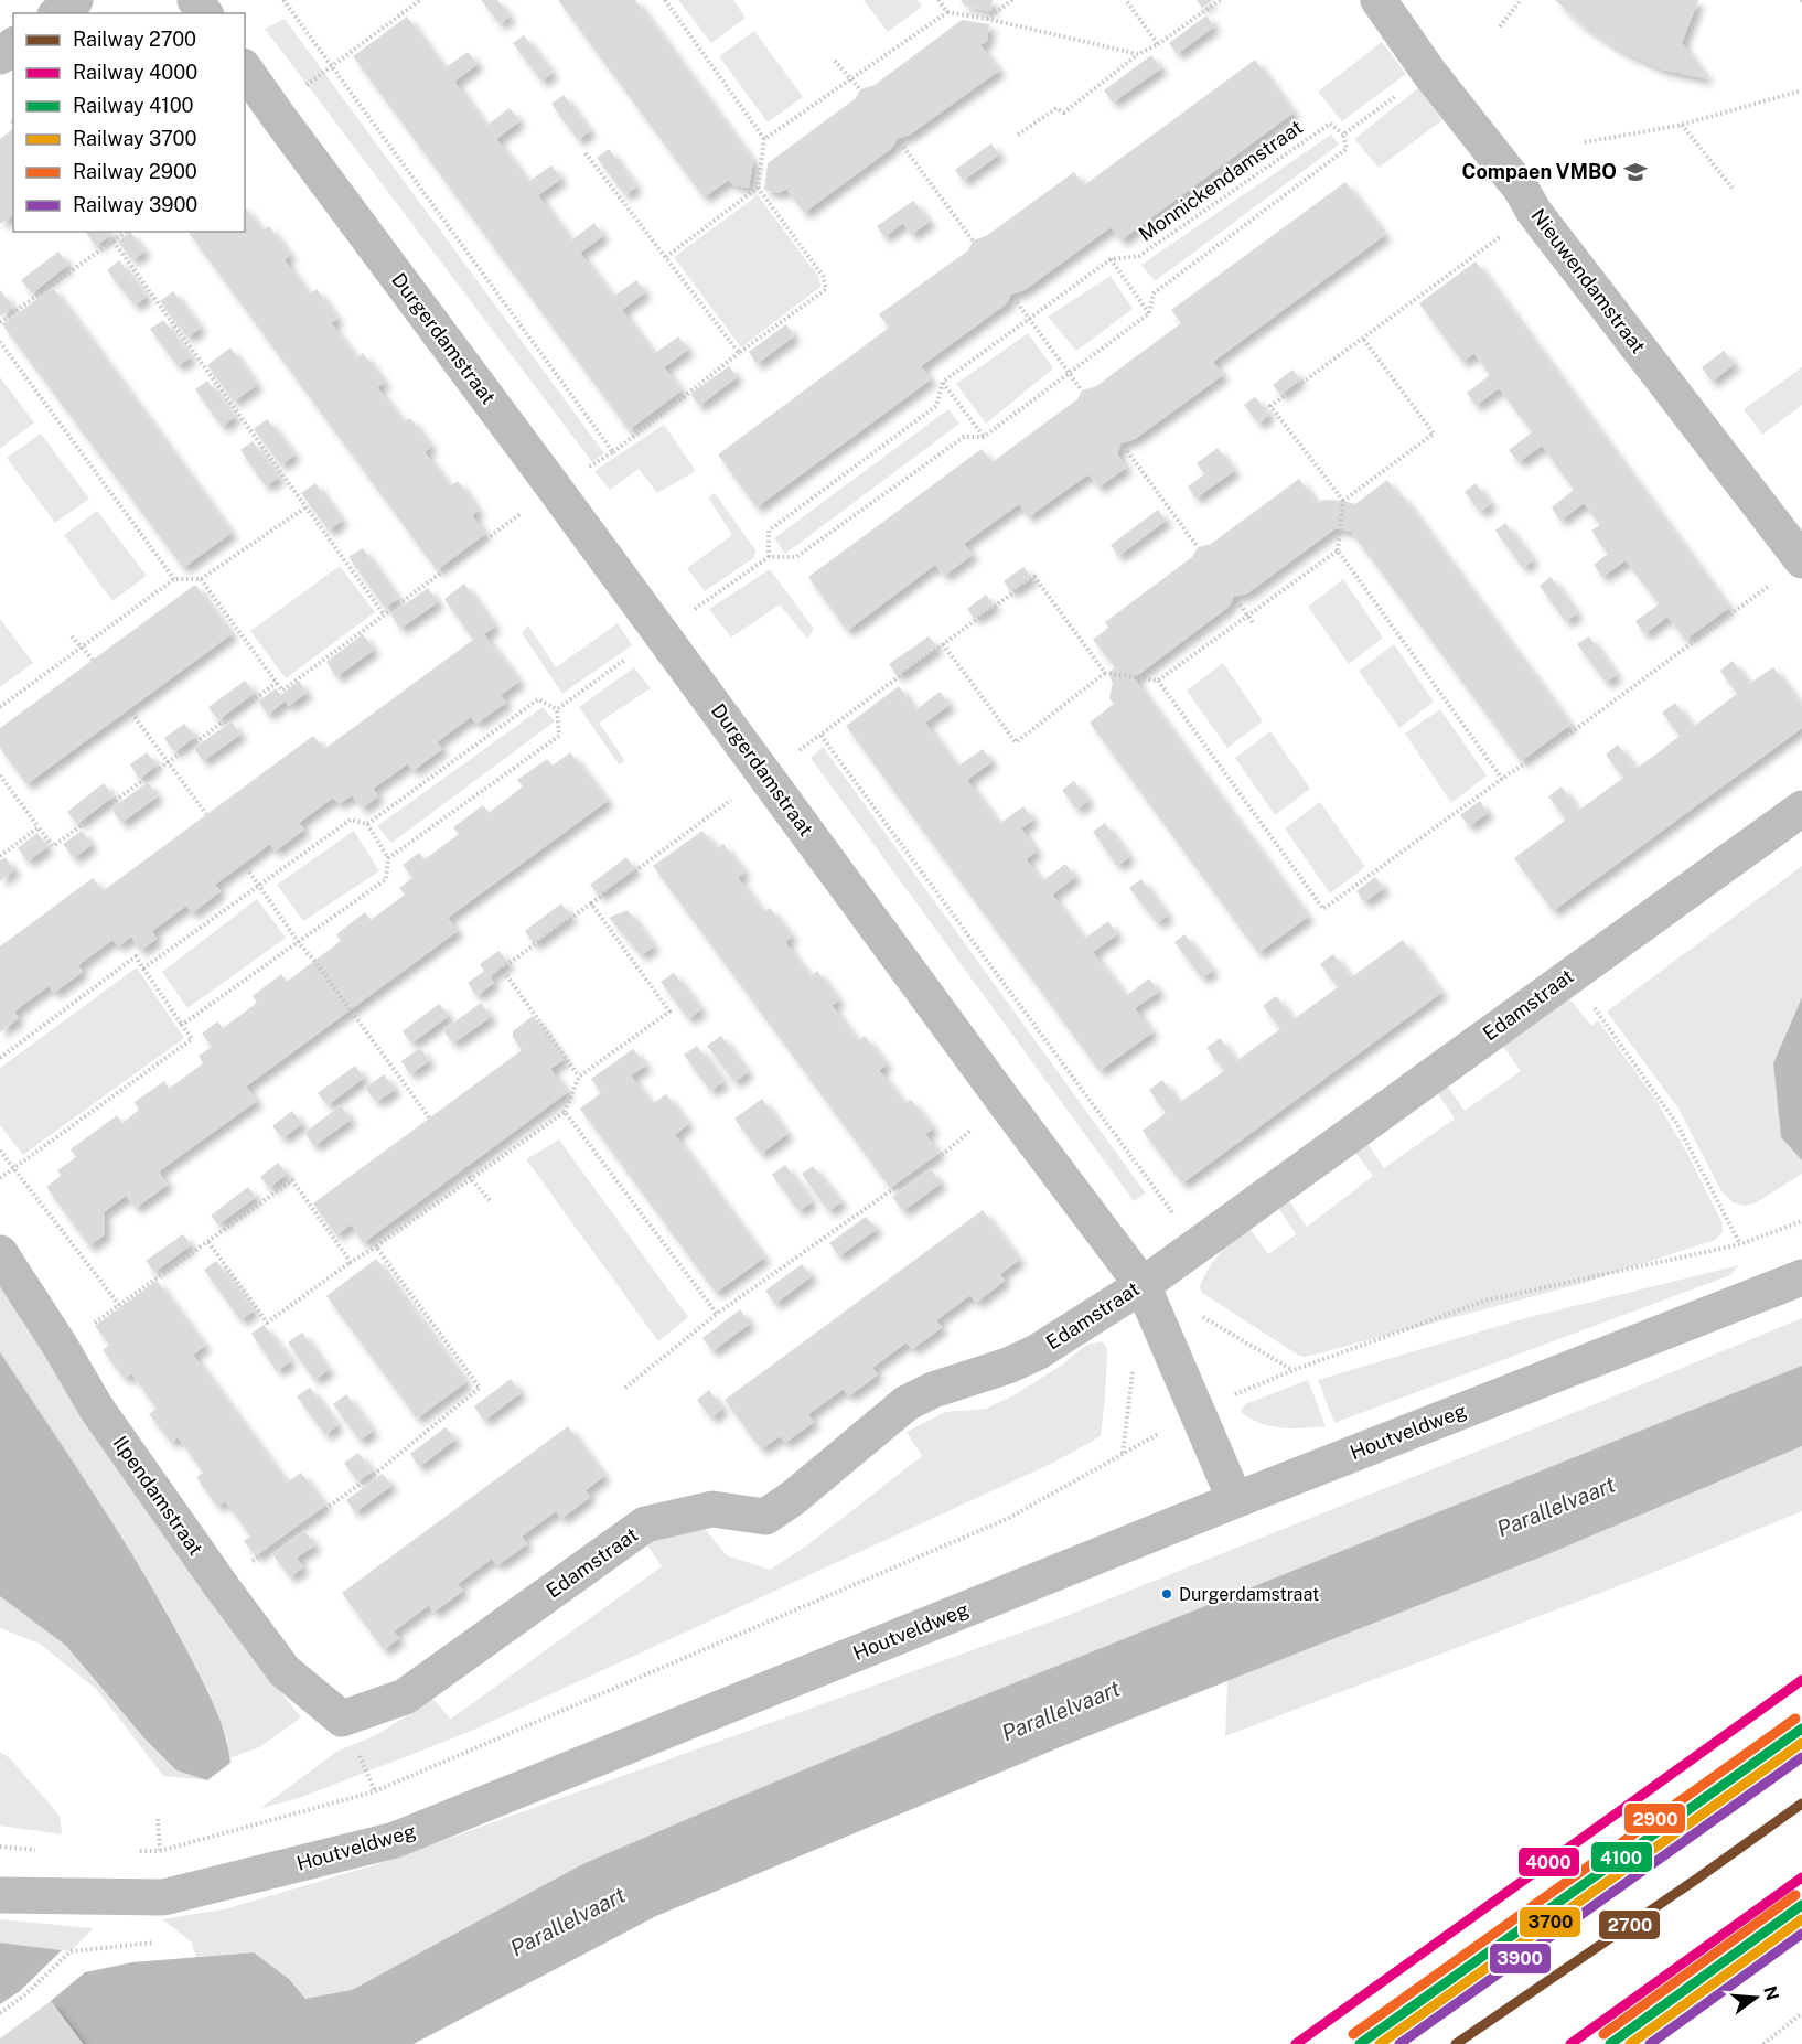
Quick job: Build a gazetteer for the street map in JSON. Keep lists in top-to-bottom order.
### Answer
{
  "streets": {
    "street": [
      "Nieuwendamstraat",
      "Durgerdamstraat",
      "Edamstraat",
      "Houtveldweg",
      "Ilpendamstraat"
    ],
    "path": ["Monnickendamstraat"]
  },
  "crossings": [
    ["Durgerdamstraat", "Edamstraat"],
    ["Durgerdamstraat", "Houtveldweg"],
    ["Edamstraat", "Ilpendamstraat"]
  ],
  "water": ["Parallelvaart"],
  "places": {
    "school or university": ["Compaen VMBO"],
    "other": ["Durgerdamstraat"]
  },
  "lines": [
    "rail line 4000",
    "rail line 2900",
    "rail line 4100",
    "rail line 3700",
    "rail line 3900",
    "rail line 2700"
  ],
  "legend": [
    "Railway 2700",
    "Railway 4000",
    "Railway 4100",
    "Railway 3700",
    "Railway 2900",
    "Railway 3900"
  ],
  "north": "right"
}
